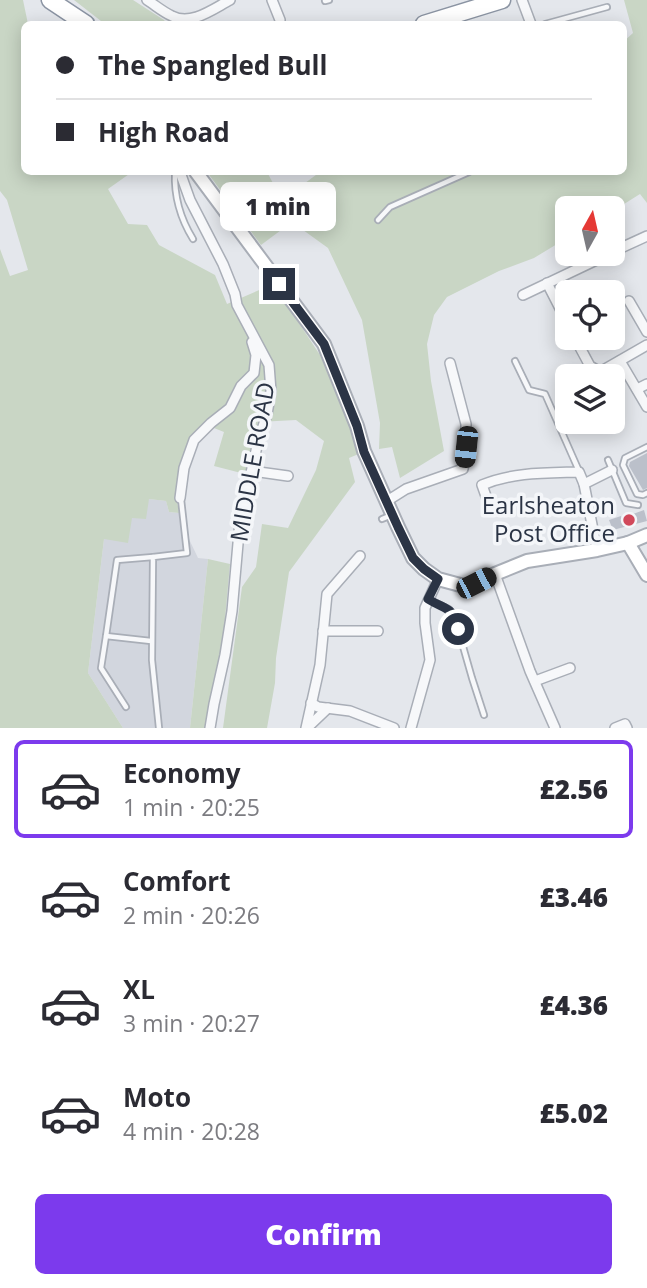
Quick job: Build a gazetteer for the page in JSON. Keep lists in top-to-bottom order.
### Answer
{
  "streets": {
    "street": ["MIDDLE ROAD"]
  },
  "places": ["Earlsheaton Post Office"],
  "north": "top",
  "page": {
    "banner": ["The Spangled Bull", "High Road"],
    "bubble": "1 min",
    "list": [
      {
        "name": "Economy",
        "note": "1 min · 20:25",
        "value": "£2.56"
      },
      {
        "name": "Comfort",
        "note": "2 min · 20:26",
        "value": "£3.46"
      },
      {
        "name": "XL",
        "note": "3 min · 20:27",
        "value": "£4.36"
      },
      {
        "name": "Moto",
        "note": "4 min · 20:28",
        "value": "£5.02"
      }
    ],
    "buttons": "Confirm"
  }
}
